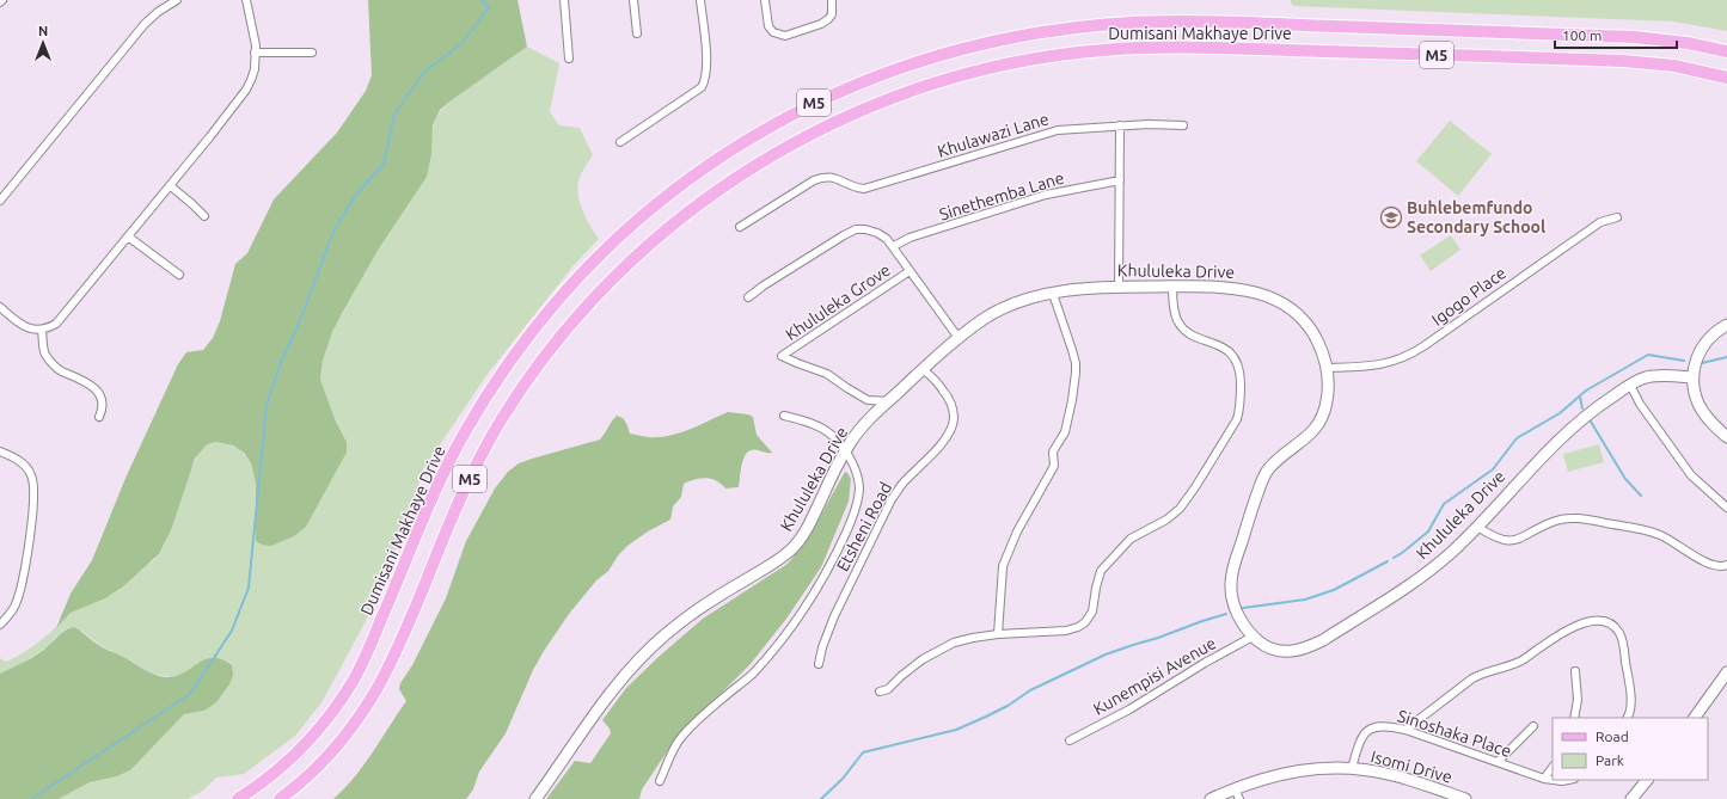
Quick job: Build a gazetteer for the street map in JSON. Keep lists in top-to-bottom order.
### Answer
{
  "streets": {
    "main road": ["Dumisani Makhaye Drive", "M5"],
    "street": [
      "Khulawazi Lane",
      "Sinethemba Lane",
      "Khululeka Drive",
      "Igogo Place",
      "Khululeka Grove",
      "Etsheni Road",
      "Kunempisi Avenue",
      "Sinoshaka Place",
      "Isomi Drive"
    ]
  },
  "crossings": [
    ["Khululeka Drive", "Igogo Place"],
    ["Khululeka Drive", "Khululeka Grove"],
    ["Khululeka Drive", "Etsheni Road"],
    ["Khululeka Drive", "Kunempisi Avenue"],
    ["Sinoshaka Place", "Isomi Drive"]
  ],
  "places": {
    "school or university": ["Buhlebemfundo Secondary School"]
  },
  "legend": ["Road", "Park"],
  "scale_bar": "100 m",
  "north": "top"
}
